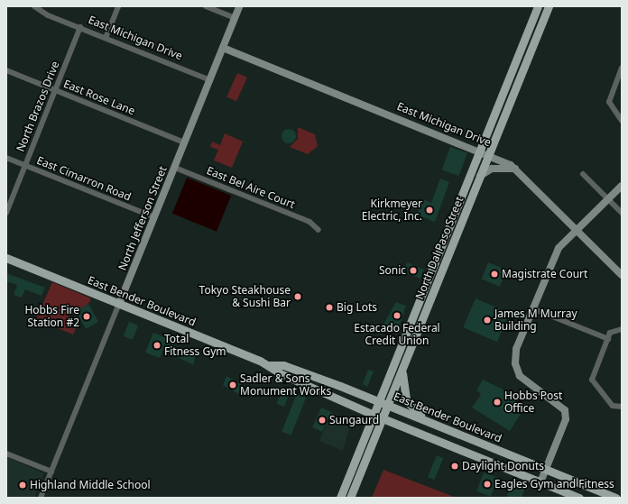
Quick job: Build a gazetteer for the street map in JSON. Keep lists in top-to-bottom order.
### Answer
{
  "streets": {
    "main road": ["North Dal Paso Street", "East Bender Boulevard"],
    "street": [
      "East Michigan Drive",
      "East Rose Lane",
      "North Brazos Drive",
      "East Cimarron Road",
      "East Bel Aire Court",
      "North Jefferson Street"
    ]
  },
  "crossings": [
    ["East Michigan Drive", "North Brazos Drive"],
    ["East Michigan Drive", "North Jefferson Street"],
    ["East Michigan Drive", "North Dal Paso Street"],
    ["East Rose Lane", "North Brazos Drive"],
    ["East Rose Lane", "North Jefferson Street"],
    ["North Brazos Drive", "East Cimarron Road"],
    ["East Cimarron Road", "North Jefferson Street"],
    ["East Bel Aire Court", "North Jefferson Street"],
    ["North Jefferson Street", "East Bender Boulevard"],
    ["North Dal Paso Street", "East Bender Boulevard"]
  ],
  "places": [
    "Kirkmeyer Electric, Inc.",
    "Sonic",
    "Magistrate Court",
    "Tokyo Steakhouse & Sushi Bar",
    "Big Lots",
    "Estacado Federal Credit Union",
    "Hobbs Fire Station #2",
    "James M Murray Building",
    "Total Fitness Gym",
    "Sadler & Sons Monument Works",
    "Hobbs Post Office",
    "Sungaurd",
    "Daylight Donuts",
    "Eagles Gym and Fitness",
    "Highland Middle School"
  ]
}
